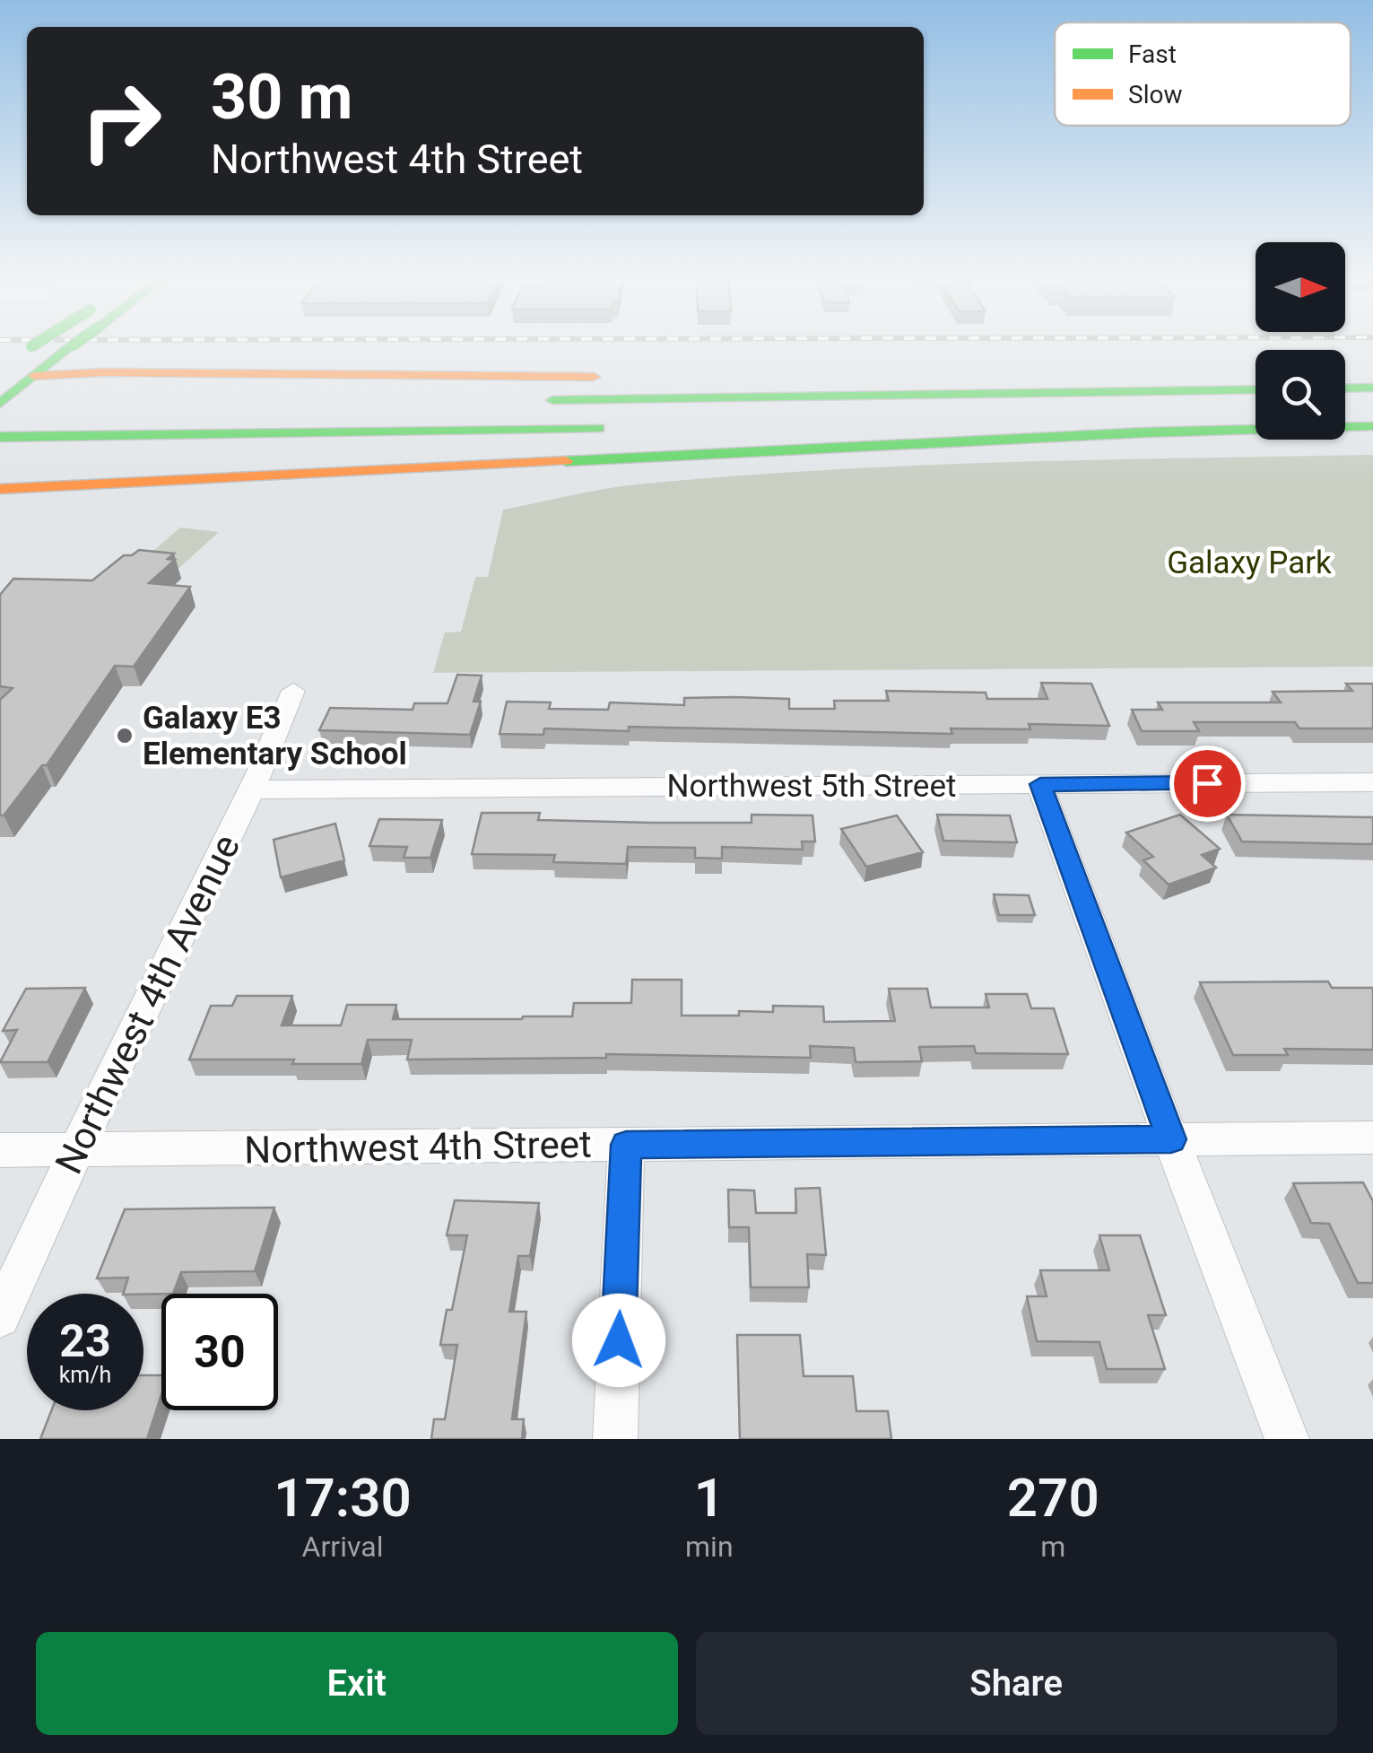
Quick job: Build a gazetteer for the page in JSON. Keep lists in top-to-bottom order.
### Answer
{
  "streets": {
    "street": ["Northwest 5th Street", "Northwest 4th Avenue", "Northwest 4th Street"]
  },
  "crossings": [
    ["Northwest 5th Street", "Northwest 4th Avenue"],
    ["Northwest 4th Avenue", "Northwest 4th Street"]
  ],
  "parks": ["Galaxy Park"],
  "places": ["Galaxy E3 Elementary School"],
  "legend": ["Fast", "Slow"],
  "north": "right",
  "page": {
    "turn": ["30 m", "Northwest 4th Street"],
    "speed": "23 km/h",
    "limit": "30",
    "eta": [
      "17:30",
      "Arrival",
      "1",
      "min",
      "270",
      "m"
    ],
    "buttons": ["Exit", "Share"]
  }
}
